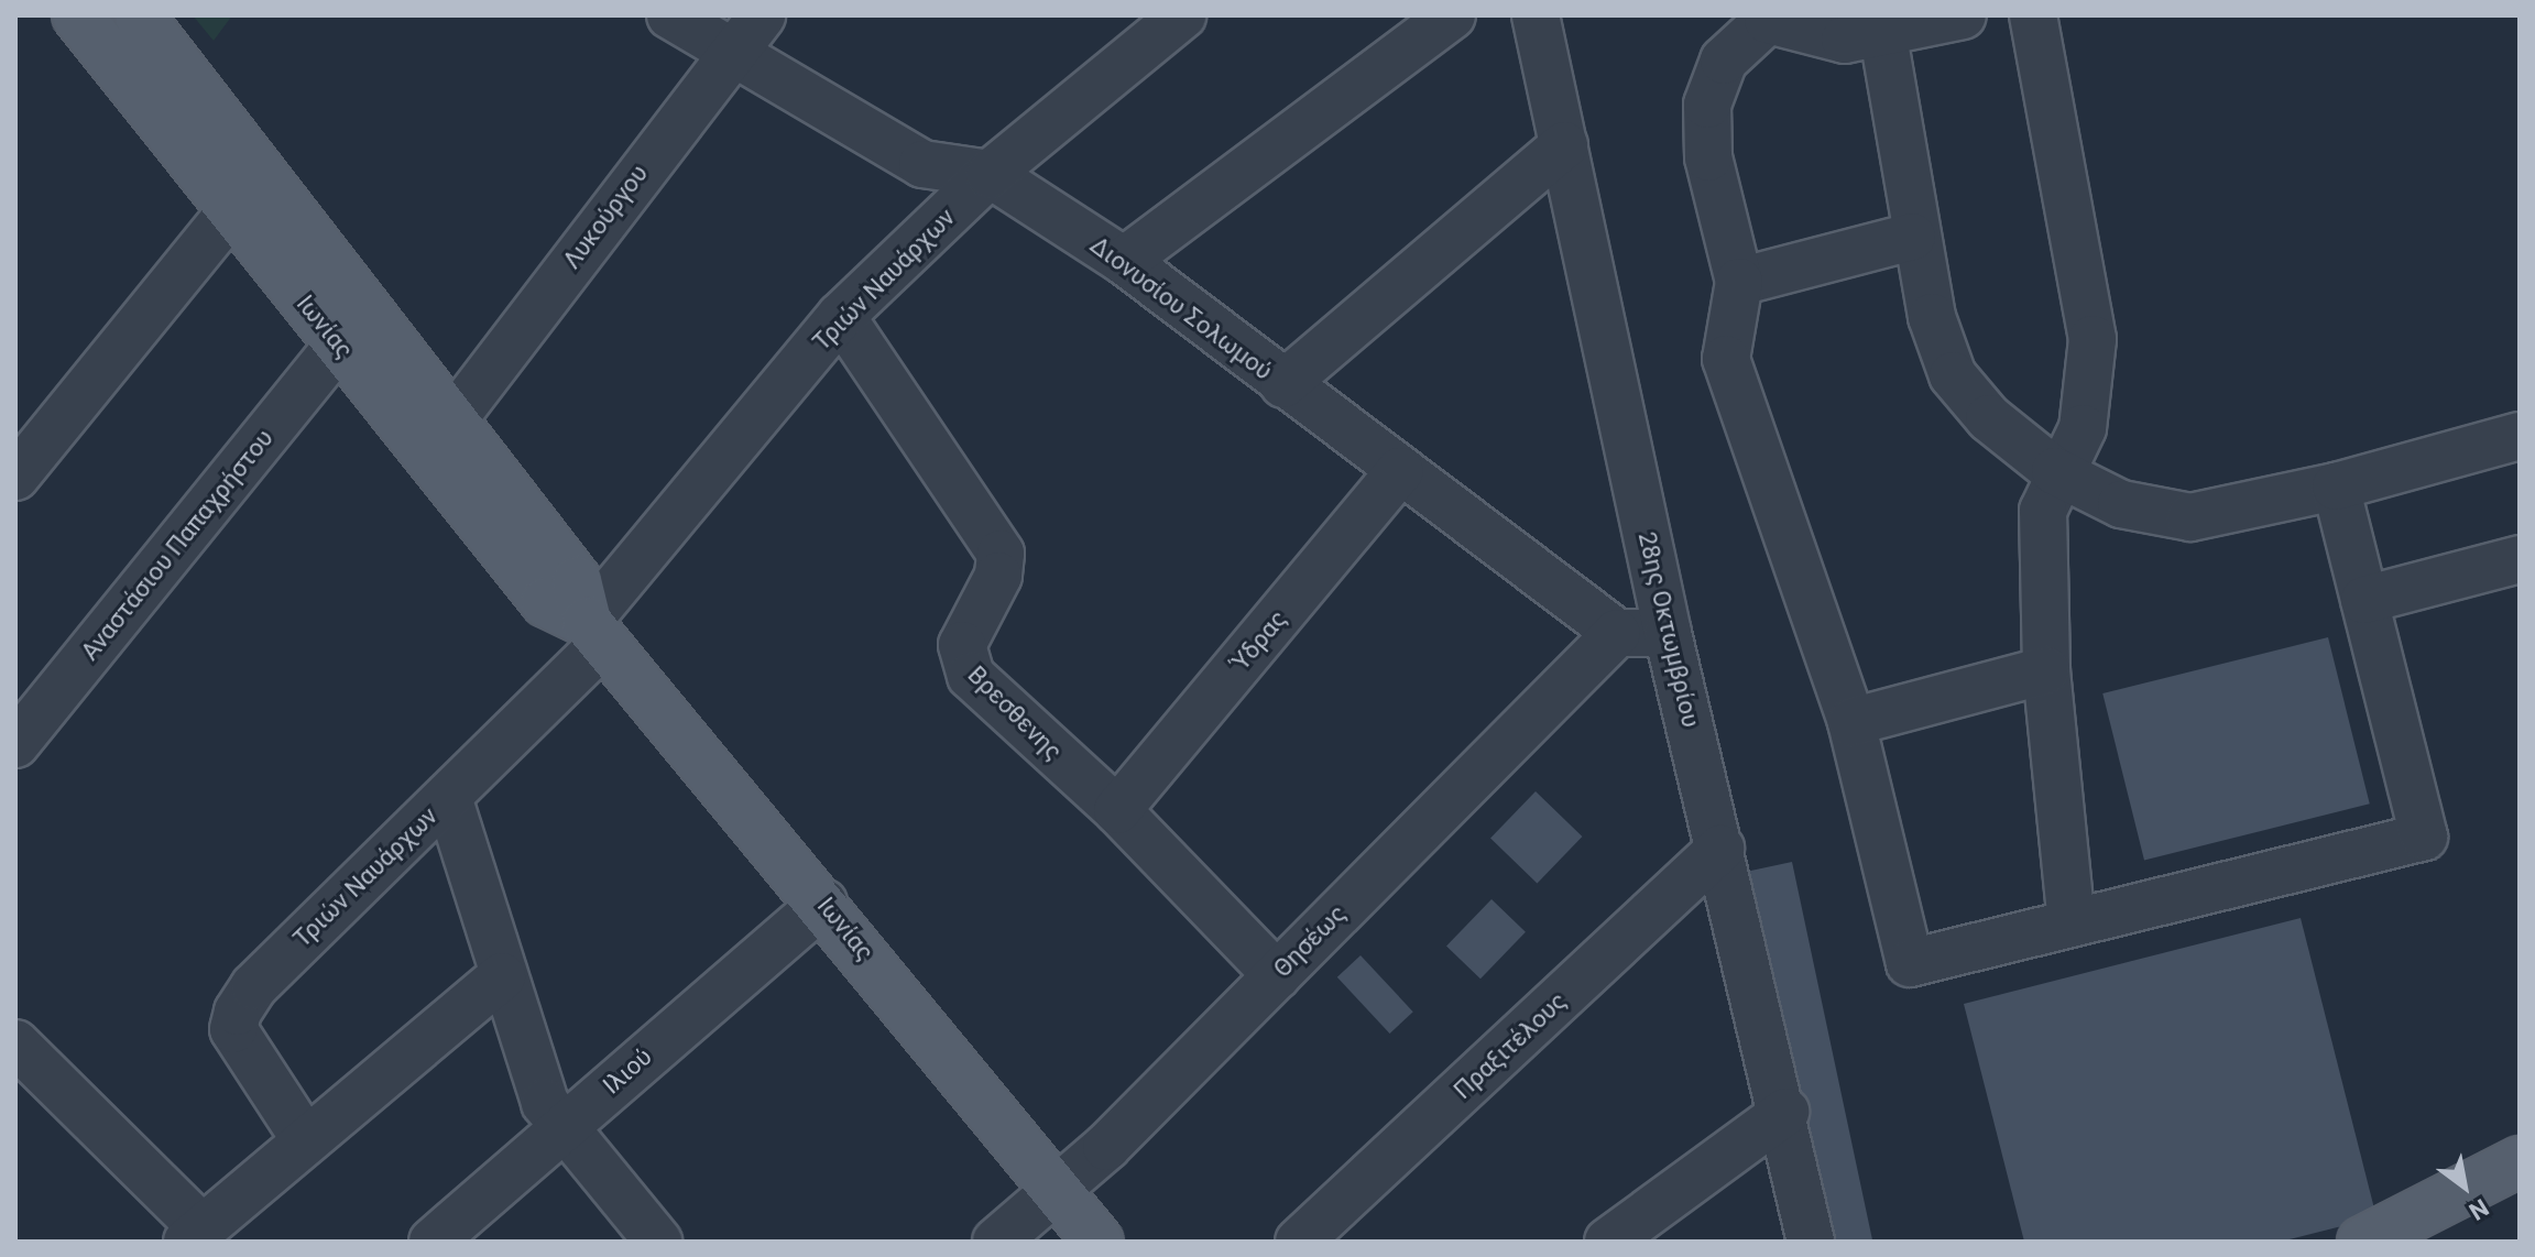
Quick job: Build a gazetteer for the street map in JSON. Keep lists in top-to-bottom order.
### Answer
{
  "streets": {
    "main road": ["Ιωνίας"],
    "street": [
      "Λυκούργου",
      "Τριών Ναυάρχων",
      "Διονυσίου Σολωμού",
      "Αναστάσιου Παπαχρήστου",
      "28ης Οκτωμβρίου",
      "Ύδρας",
      "Βρεσθενης",
      "Θησέως",
      "Πραξιτέλους",
      "Ιλιού"
    ]
  },
  "crossings": [
    ["Λυκούργου", "Διονυσίου Σολωμού"],
    ["Λυκούργου", "Ιωνίας"],
    ["Τριών Ναυάρχων", "Διονυσίου Σολωμού"],
    ["Τριών Ναυάρχων", "Ιωνίας"],
    ["Τριών Ναυάρχων", "Βρεσθενης"],
    ["Διονυσίου Σολωμού", "Ύδρας"],
    ["Διονυσίου Σολωμού", "Θησέως"],
    ["Ιωνίας", "Αναστάσιου Παπαχρήστου"],
    ["Ιωνίας", "Θησέως"],
    ["Ιωνίας", "Ιλιού"],
    ["28ης Οκτωμβρίου", "Πραξιτέλους"],
    ["Ύδρας", "Βρεσθενης"],
    ["Βρεσθενης", "Θησέως"]
  ],
  "north": "bottom right"
}
